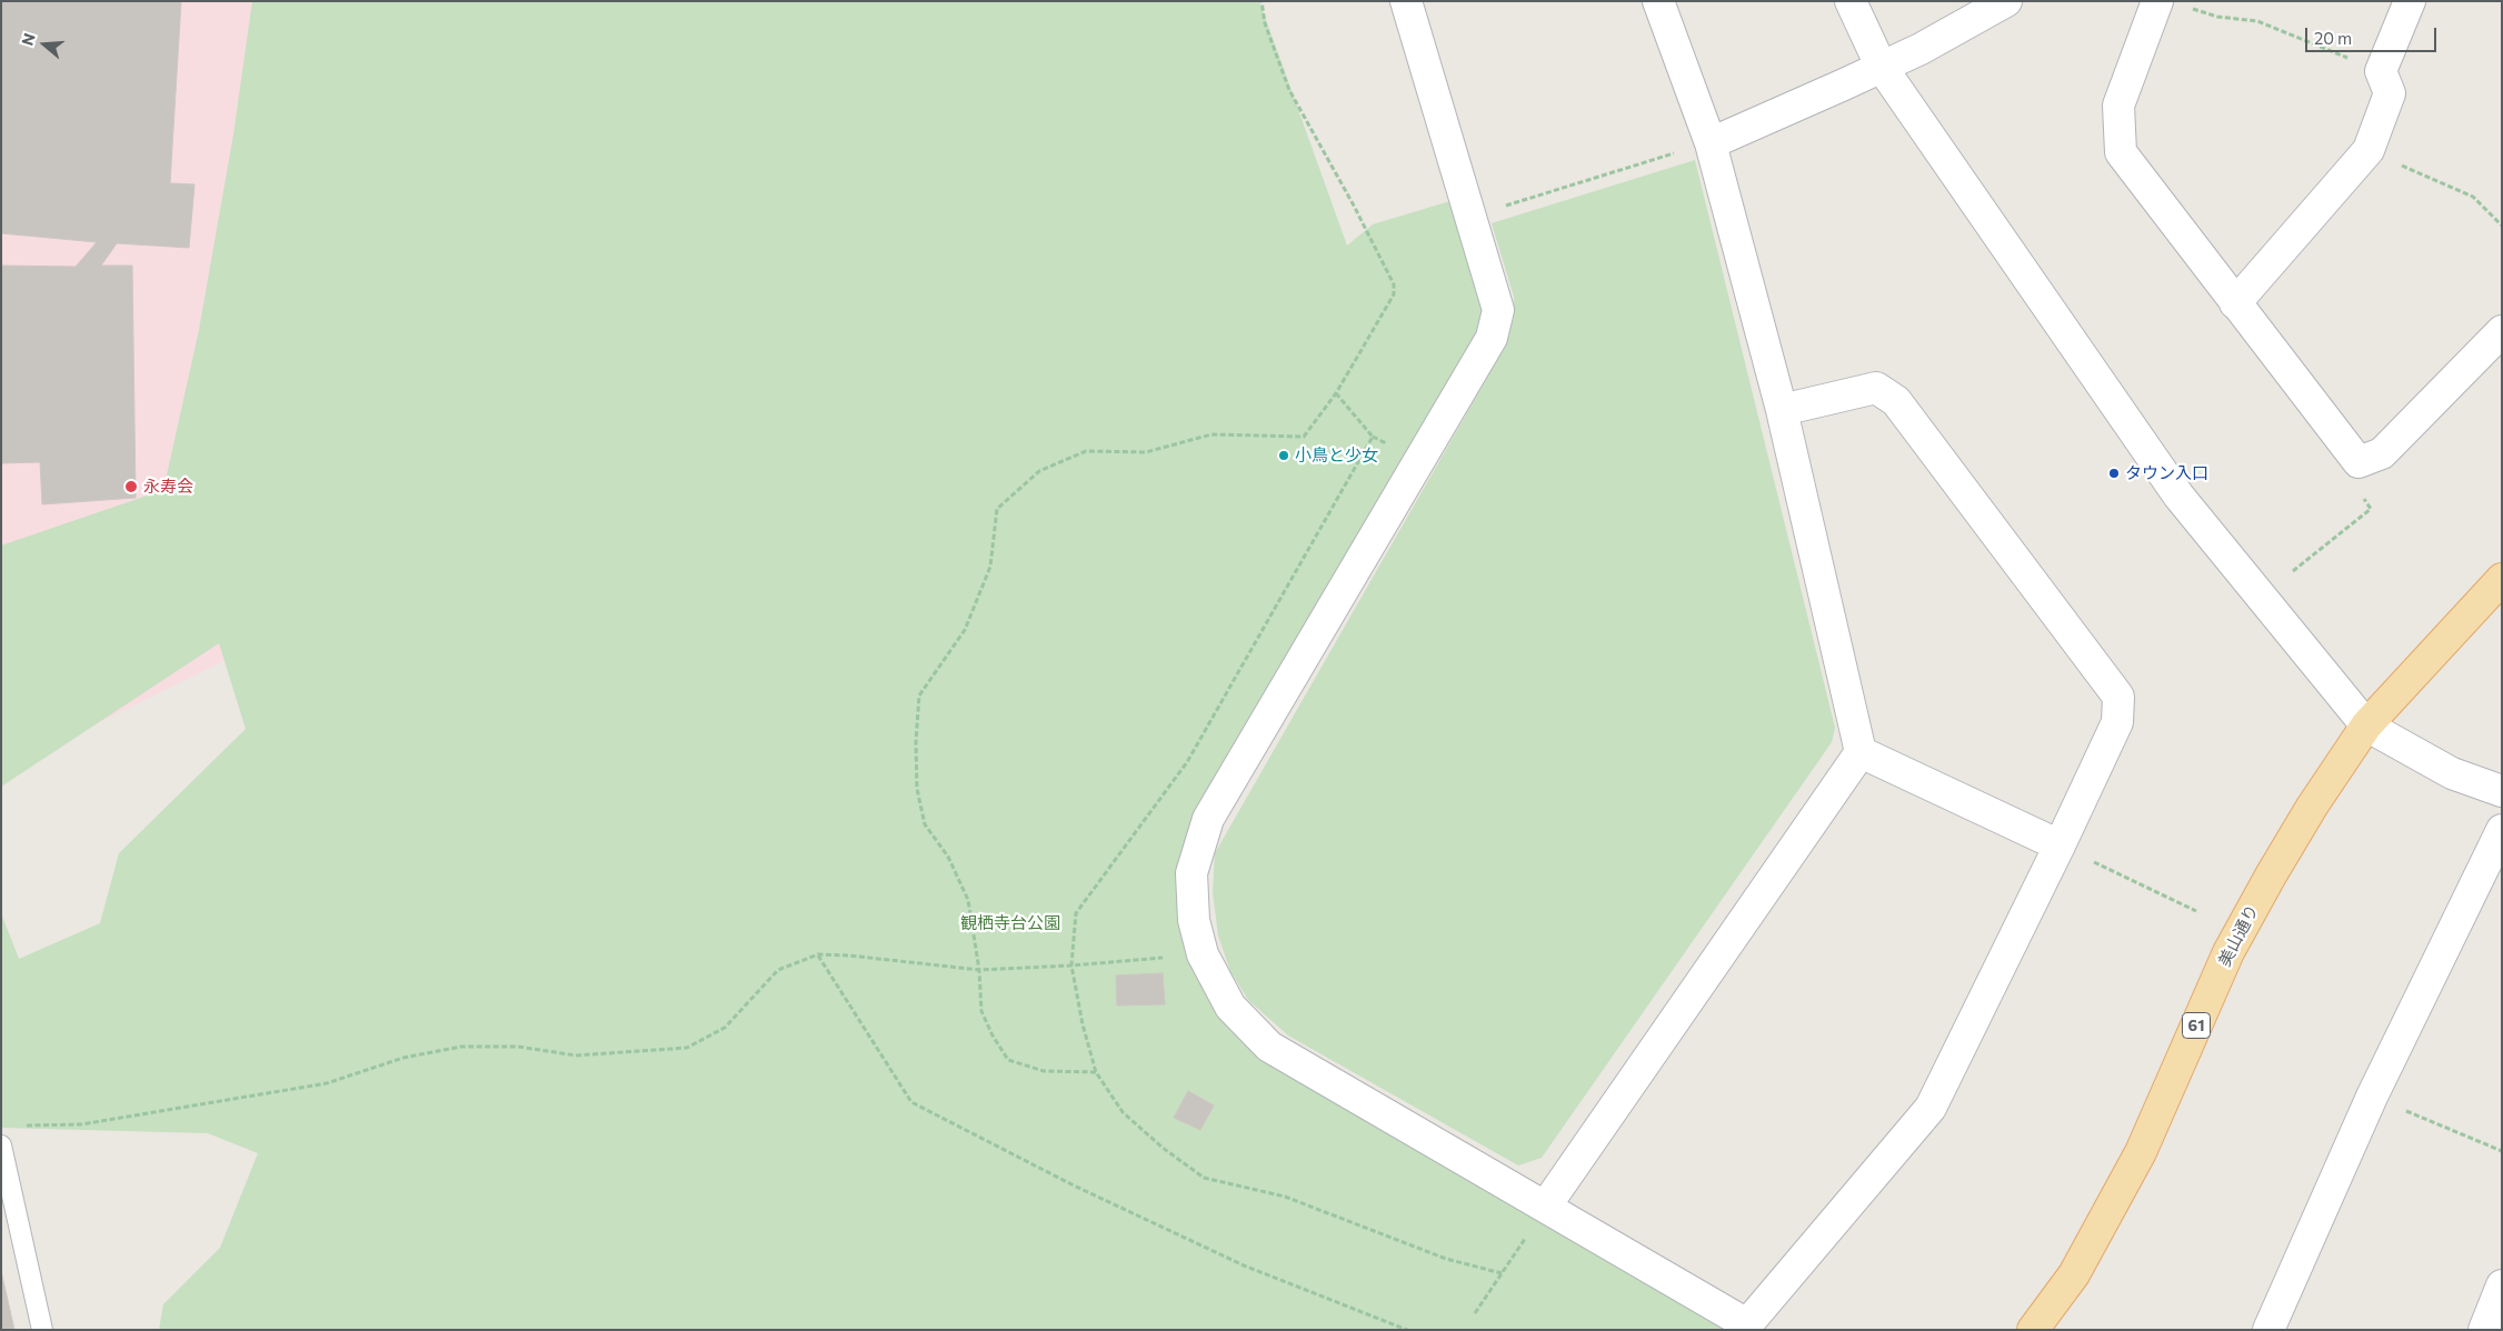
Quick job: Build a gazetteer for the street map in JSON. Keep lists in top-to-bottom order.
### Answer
{
  "streets": {
    "main road": ["美山通り", "61"]
  },
  "parks": ["観栖寺台公園"],
  "places": ["小鳥と少女", "タウン入口", "永寿会"],
  "scale_bar": "20 m",
  "north": "left"
}
